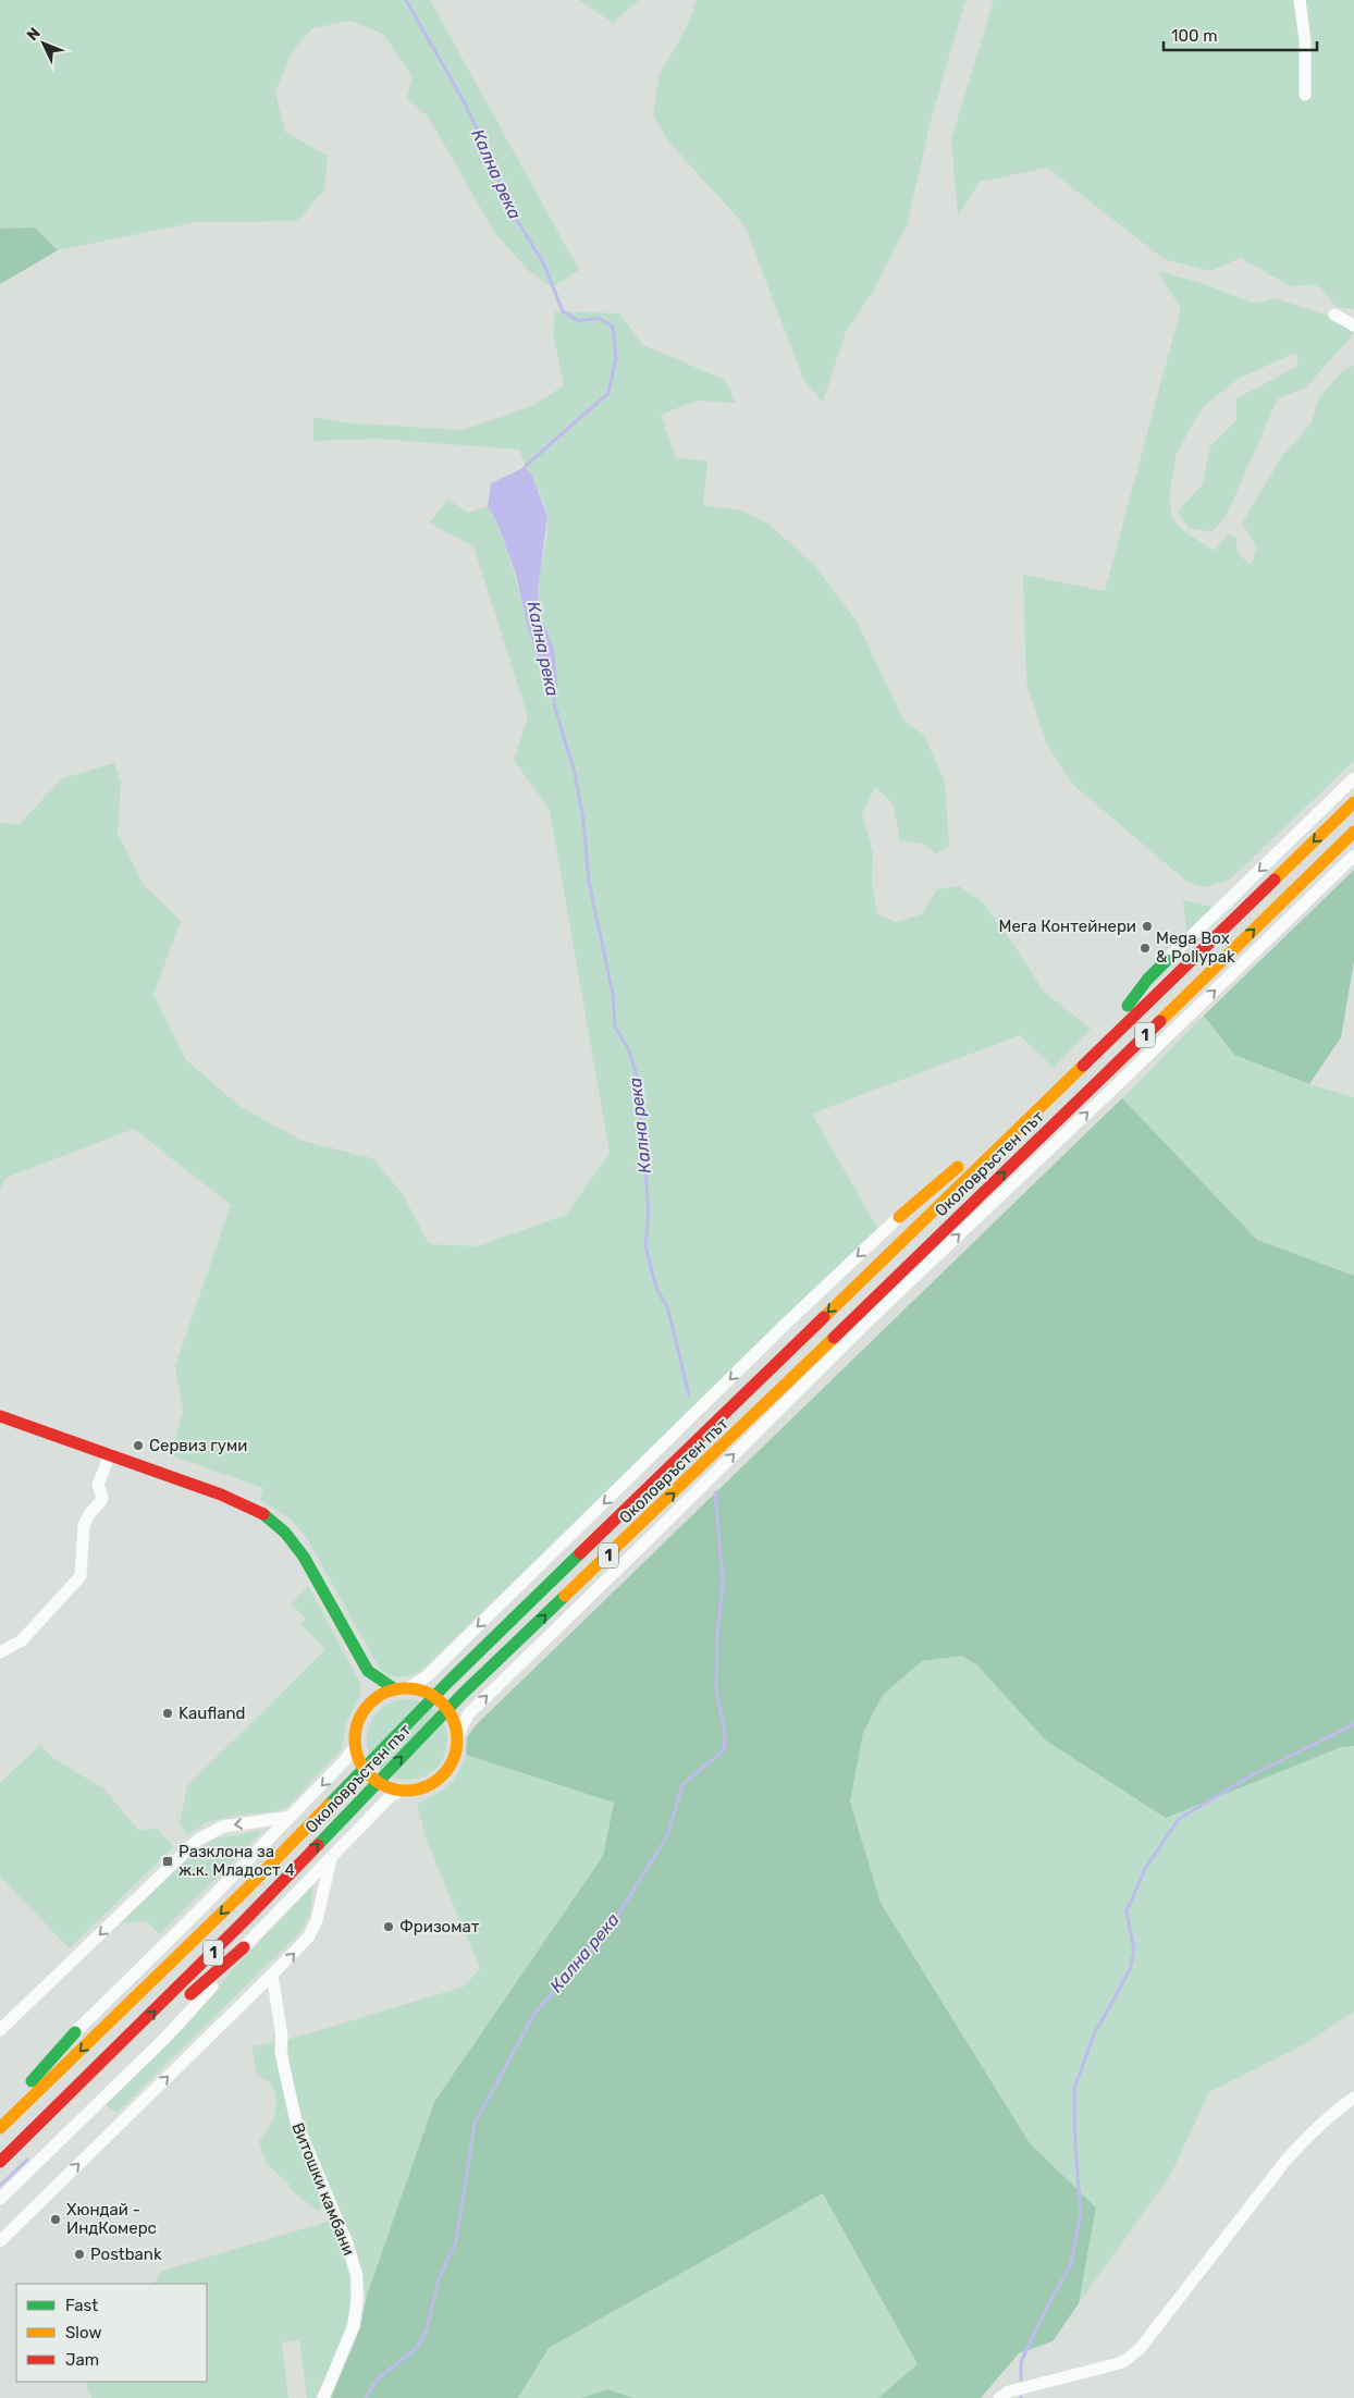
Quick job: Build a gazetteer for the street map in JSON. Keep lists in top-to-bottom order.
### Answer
{
  "streets": {
    "main road": ["1", "Околовръстен път"],
    "street": ["Витошки камбани"]
  },
  "water": ["Кална река"],
  "places": {
    "other": [
      "Мега Контейнери",
      "Mega Box & Pollypak",
      "Сервиз гуми",
      "Kaufland",
      "Фризомат",
      "Хюндай - ИндКомерс",
      "Postbank"
    ],
    "transit": ["Разклона за ж.к. Младост 4"]
  },
  "legend": ["Fast", "Slow", "Jam"],
  "scale_bar": "100 m",
  "north": "top left"
}
